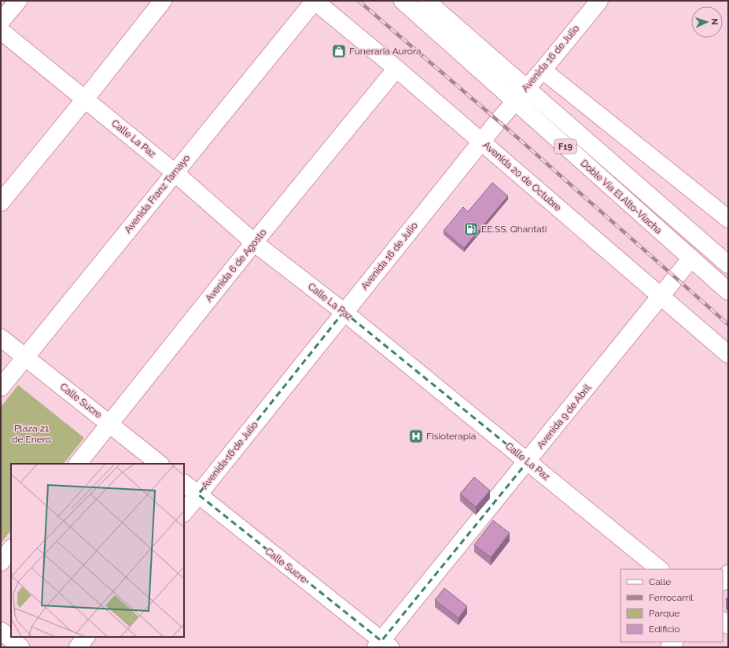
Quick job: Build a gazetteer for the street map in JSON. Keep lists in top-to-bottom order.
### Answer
{
  "streets": {
    "main road": [
      "Avenida 16 de Julio",
      "Calle La Paz",
      "F19",
      "Avenida 20 de Octubre",
      "Avenida Franz Tamayo",
      "Doble Vía El Alto-Viacha",
      "Avenida 6 de Agosto",
      "Calle Sucre",
      "Avenida 9 de Abril"
    ]
  },
  "crossings": [
    ["Avenida 16 de Julio", "Calle La Paz"],
    ["Avenida 16 de Julio", "Avenida 20 de Octubre"],
    ["Avenida 16 de Julio", "Doble Vía El Alto-Viacha"],
    ["Avenida 16 de Julio", "Calle Sucre"],
    ["Calle La Paz", "Avenida Franz Tamayo"],
    ["Calle La Paz", "Avenida 6 de Agosto"],
    ["Calle La Paz", "Avenida 9 de Abril"],
    ["Avenida 20 de Octubre", "Avenida Franz Tamayo"],
    ["Avenida 20 de Octubre", "Avenida 6 de Agosto"],
    ["Avenida 20 de Octubre", "Avenida 9 de Abril"],
    ["Avenida Franz Tamayo", "Calle Sucre"],
    ["Doble Vía El Alto-Viacha", "Avenida 9 de Abril"],
    ["Avenida 6 de Agosto", "Calle Sucre"],
    ["Calle Sucre", "Avenida 9 de Abril"]
  ],
  "parks": ["Plaza 21 de Enero"],
  "places": {
    "shop": ["Funeraria Aurora"],
    "fuel station": ["EE.SS. Qhantati"],
    "hospital": ["Fisioterapia"]
  },
  "legend": [
    "Calle",
    "Ferrocarril",
    "Parque",
    "Edificio"
  ],
  "north": "right"
}
